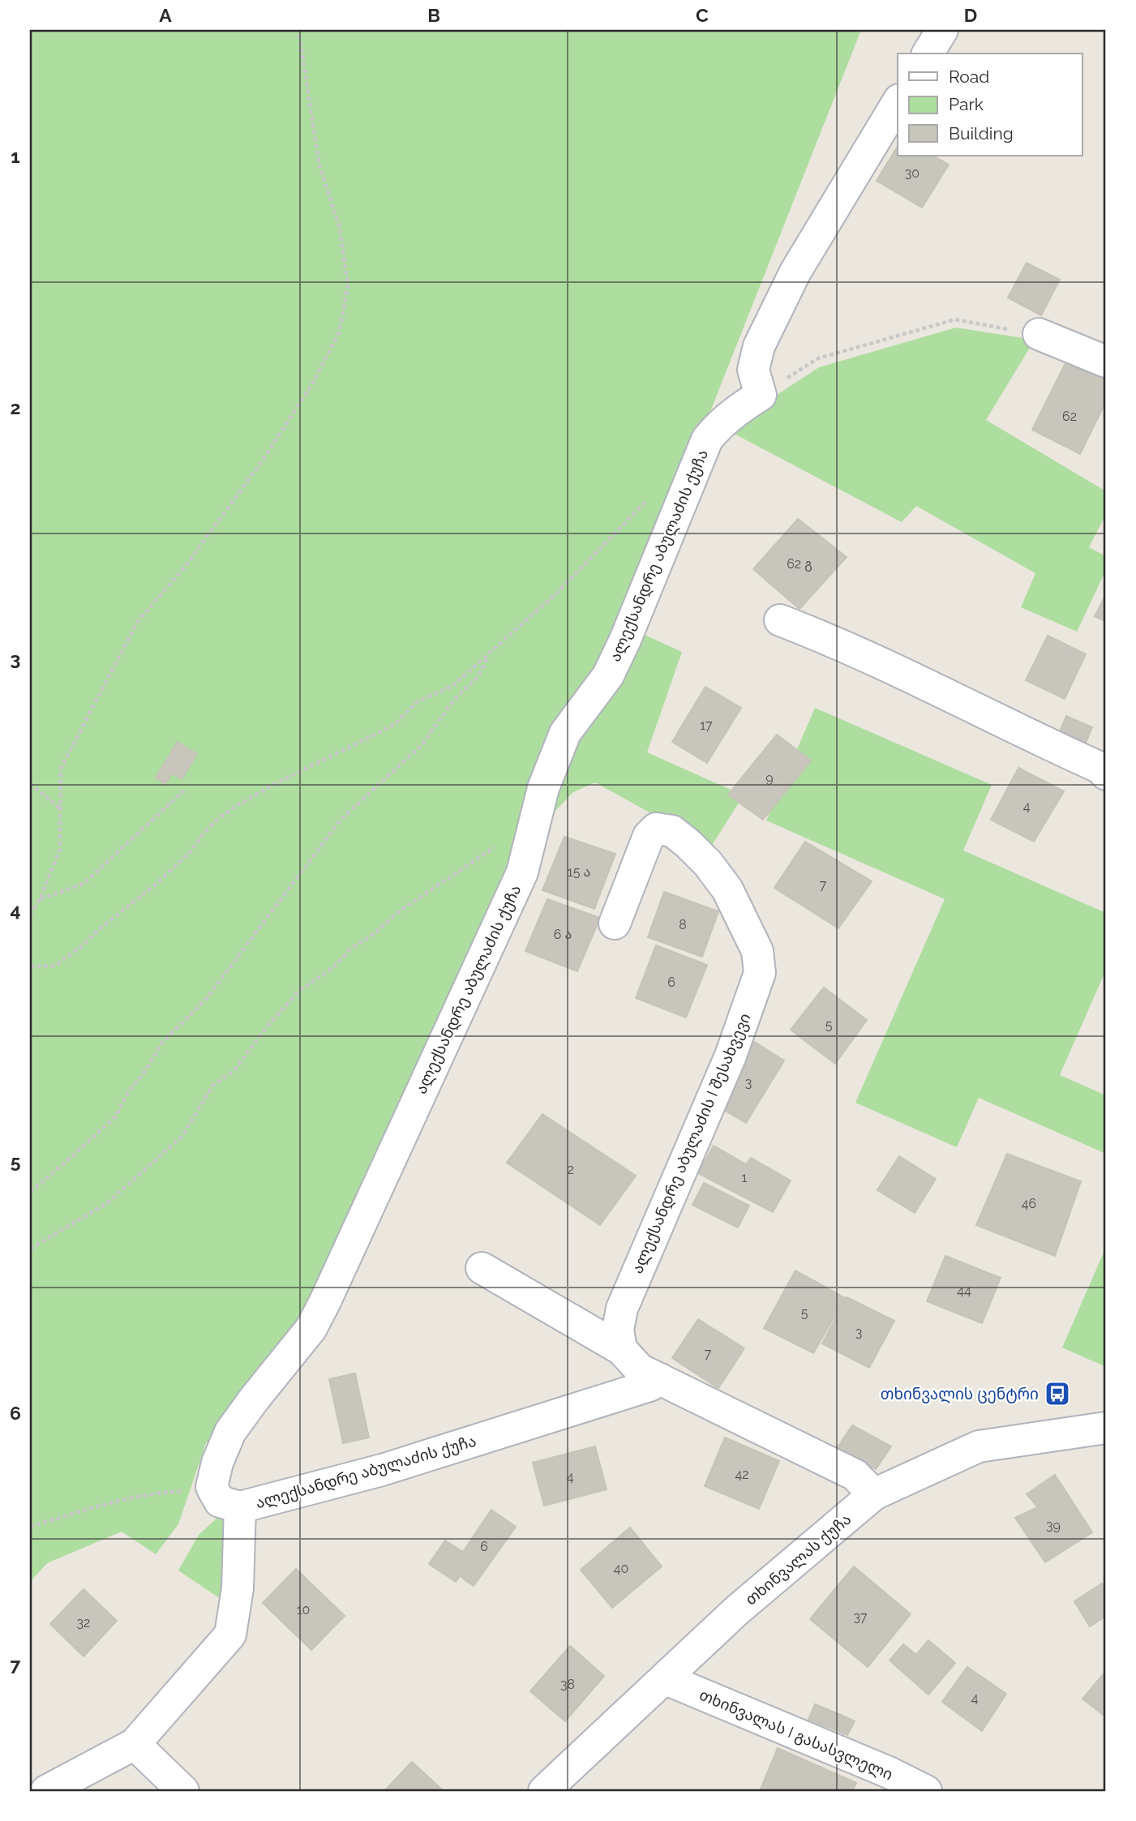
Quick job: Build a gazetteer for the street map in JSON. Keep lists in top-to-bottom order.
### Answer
{
  "streets": {
    "street": [
      "ალექსანდრე აბულაძის ქუჩა",
      "ალექსანდრე აბულაძის I შესახვევი",
      "თხინვალას ქუჩა",
      "თხინვალას I გასასვლელი"
    ]
  },
  "crossings": [
    ["თხინვალას ქუჩა", "თხინვალას I გასასვლელი"]
  ],
  "places": {
    "bus stop": ["თხინვალის ცენტრი"]
  },
  "house_numbers": [
    "30",
    "62",
    "62 გ",
    "17",
    "9",
    "4",
    "15 ა",
    "7",
    "8",
    "6 ა",
    "6",
    "5",
    "3",
    "2",
    "1",
    "46",
    "44",
    "5",
    "3",
    "7",
    "42",
    "4",
    "39",
    "6",
    "40",
    "10",
    "37",
    "32",
    "38",
    "4"
  ],
  "legend": ["Road", "Park", "Building"],
  "grid": {
    "columns": [
      "A",
      "B",
      "C",
      "D"
    ],
    "rows": [
      "1",
      "2",
      "3",
      "4",
      "5",
      "6",
      "7"
    ]
  }
}
